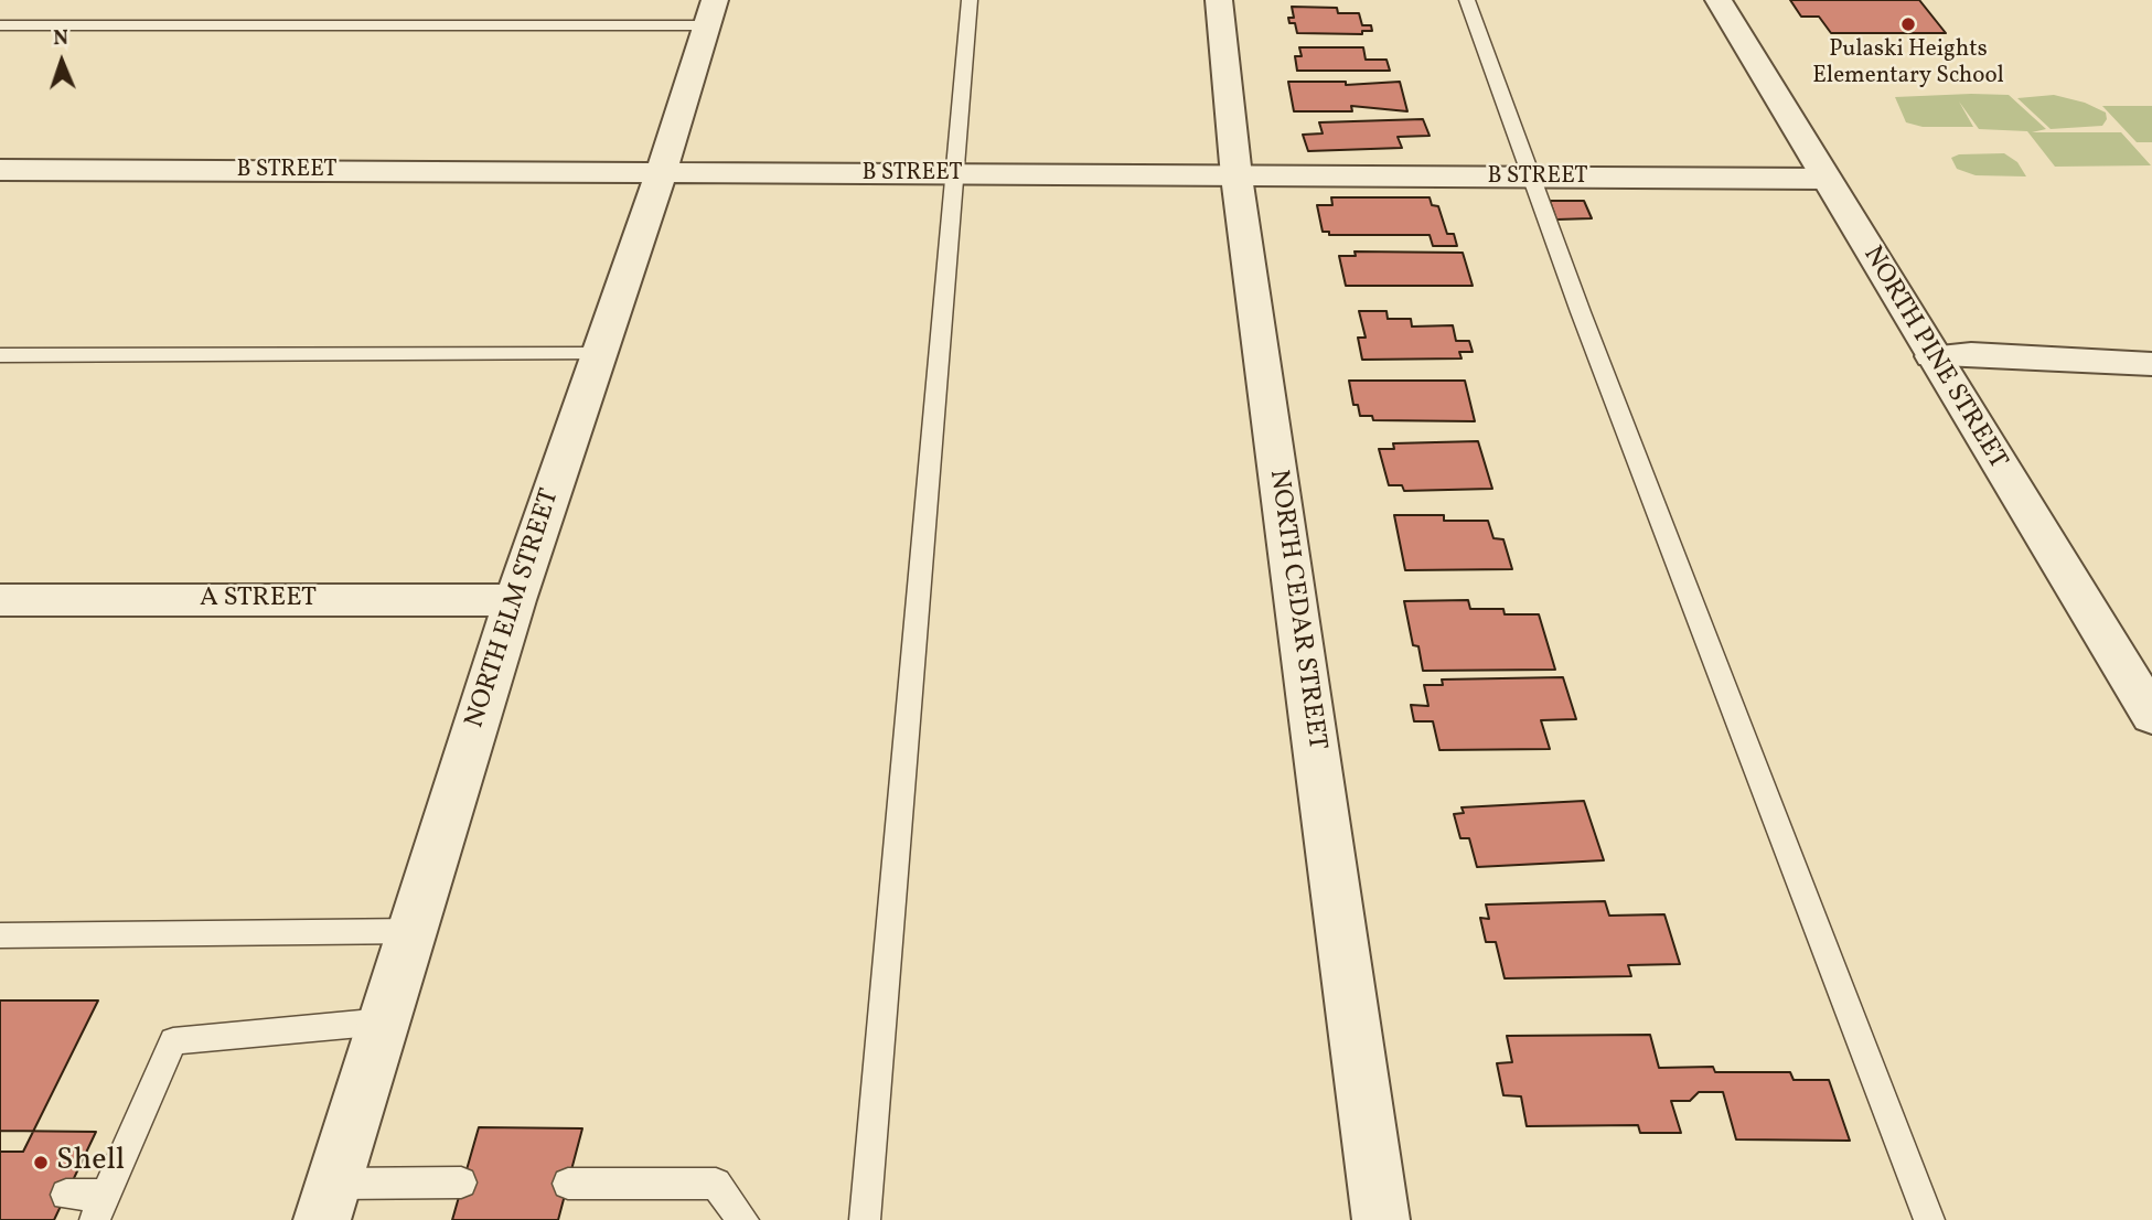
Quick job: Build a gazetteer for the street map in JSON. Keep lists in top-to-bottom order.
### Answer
{
  "streets": {
    "street": [
      "B STREET",
      "NORTH PINE STREET",
      "A STREET",
      "NORTH ELM STREET",
      "NORTH CEDAR STREET"
    ]
  },
  "crossings": [
    ["B STREET", "NORTH PINE STREET"],
    ["B STREET", "NORTH ELM STREET"],
    ["B STREET", "NORTH CEDAR STREET"],
    ["A STREET", "NORTH ELM STREET"]
  ],
  "places": ["Pulaski Heights Elementary School", "Shell"],
  "north": "top"
}
